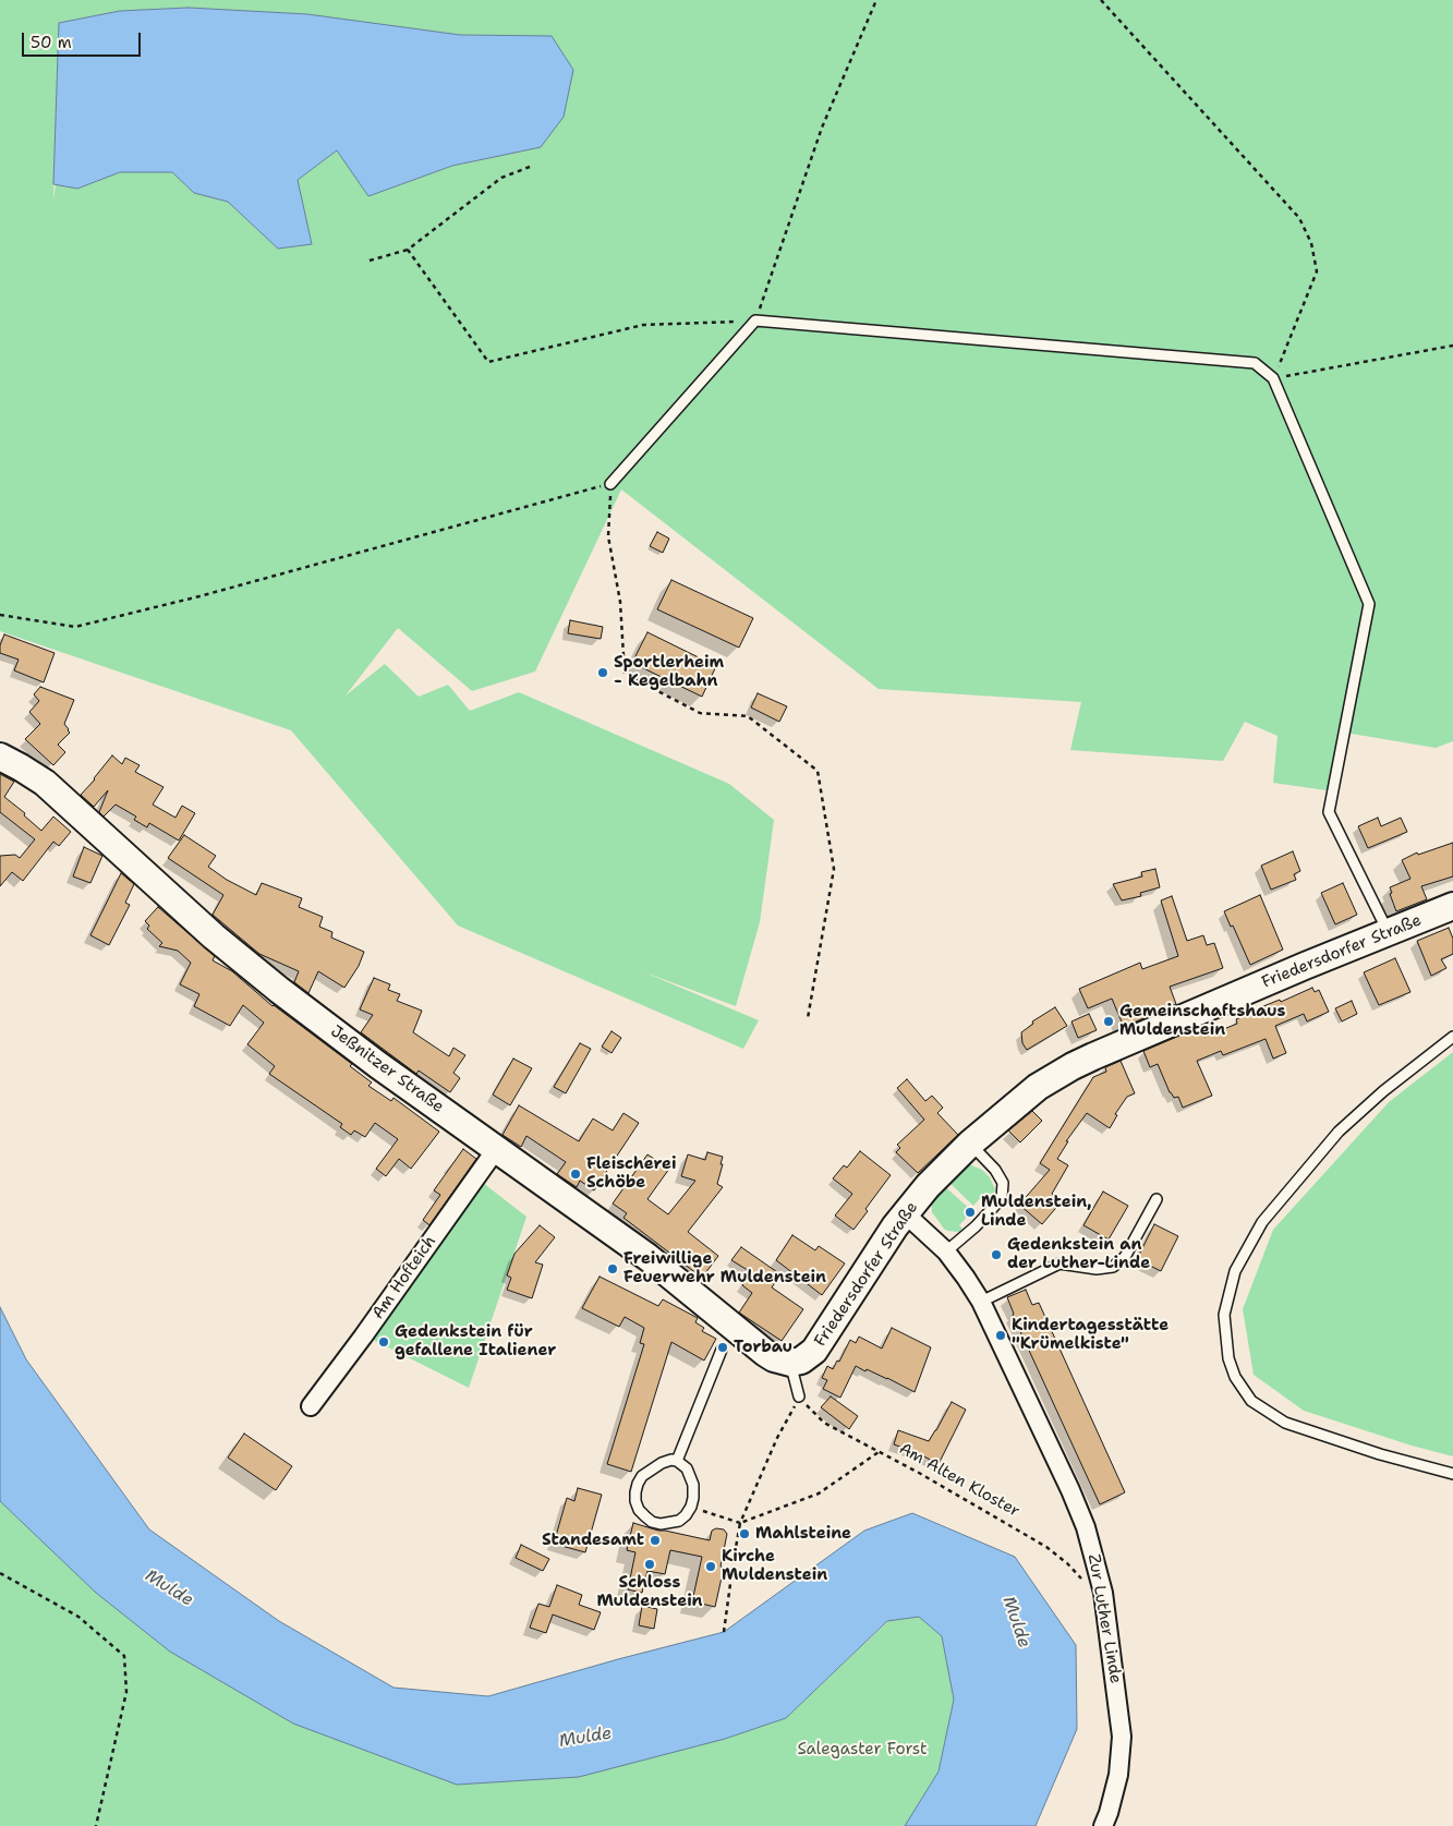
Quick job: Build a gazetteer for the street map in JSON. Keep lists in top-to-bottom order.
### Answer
{
  "streets": {
    "main road": ["Friedersdorfer Straße", "Jeßnitzer Straße"],
    "street": ["Am Hofteich", "Zur Luther Linde"],
    "path": ["Am Alten Kloster"]
  },
  "crossings": [
    ["Friedersdorfer Straße", "Jeßnitzer Straße"],
    ["Friedersdorfer Straße", "Zur Luther Linde"],
    ["Jeßnitzer Straße", "Am Hofteich"],
    ["Am Alten Kloster", "Zur Luther Linde"]
  ],
  "water": ["Mulde"],
  "parks": ["Salegaster Forst"],
  "places": [
    "Sportlerheim - Kegelbahn",
    "Gemeinschaftshaus Muldenstein",
    "Fleischerei Schöbe",
    "Muldenstein, Linde",
    "Gedenkstein an der Luther-Linde",
    "Freiwillige Feuerwehr Muldenstein",
    "Kindertagesstätte \"Krümelkiste\"",
    "Gedenkstein für gefallene Italiener",
    "Torbau",
    "Mahlsteine",
    "Standesamt",
    "Schloss Muldenstein",
    "Kirche Muldenstein"
  ],
  "scale_bar": "50 m"
}
